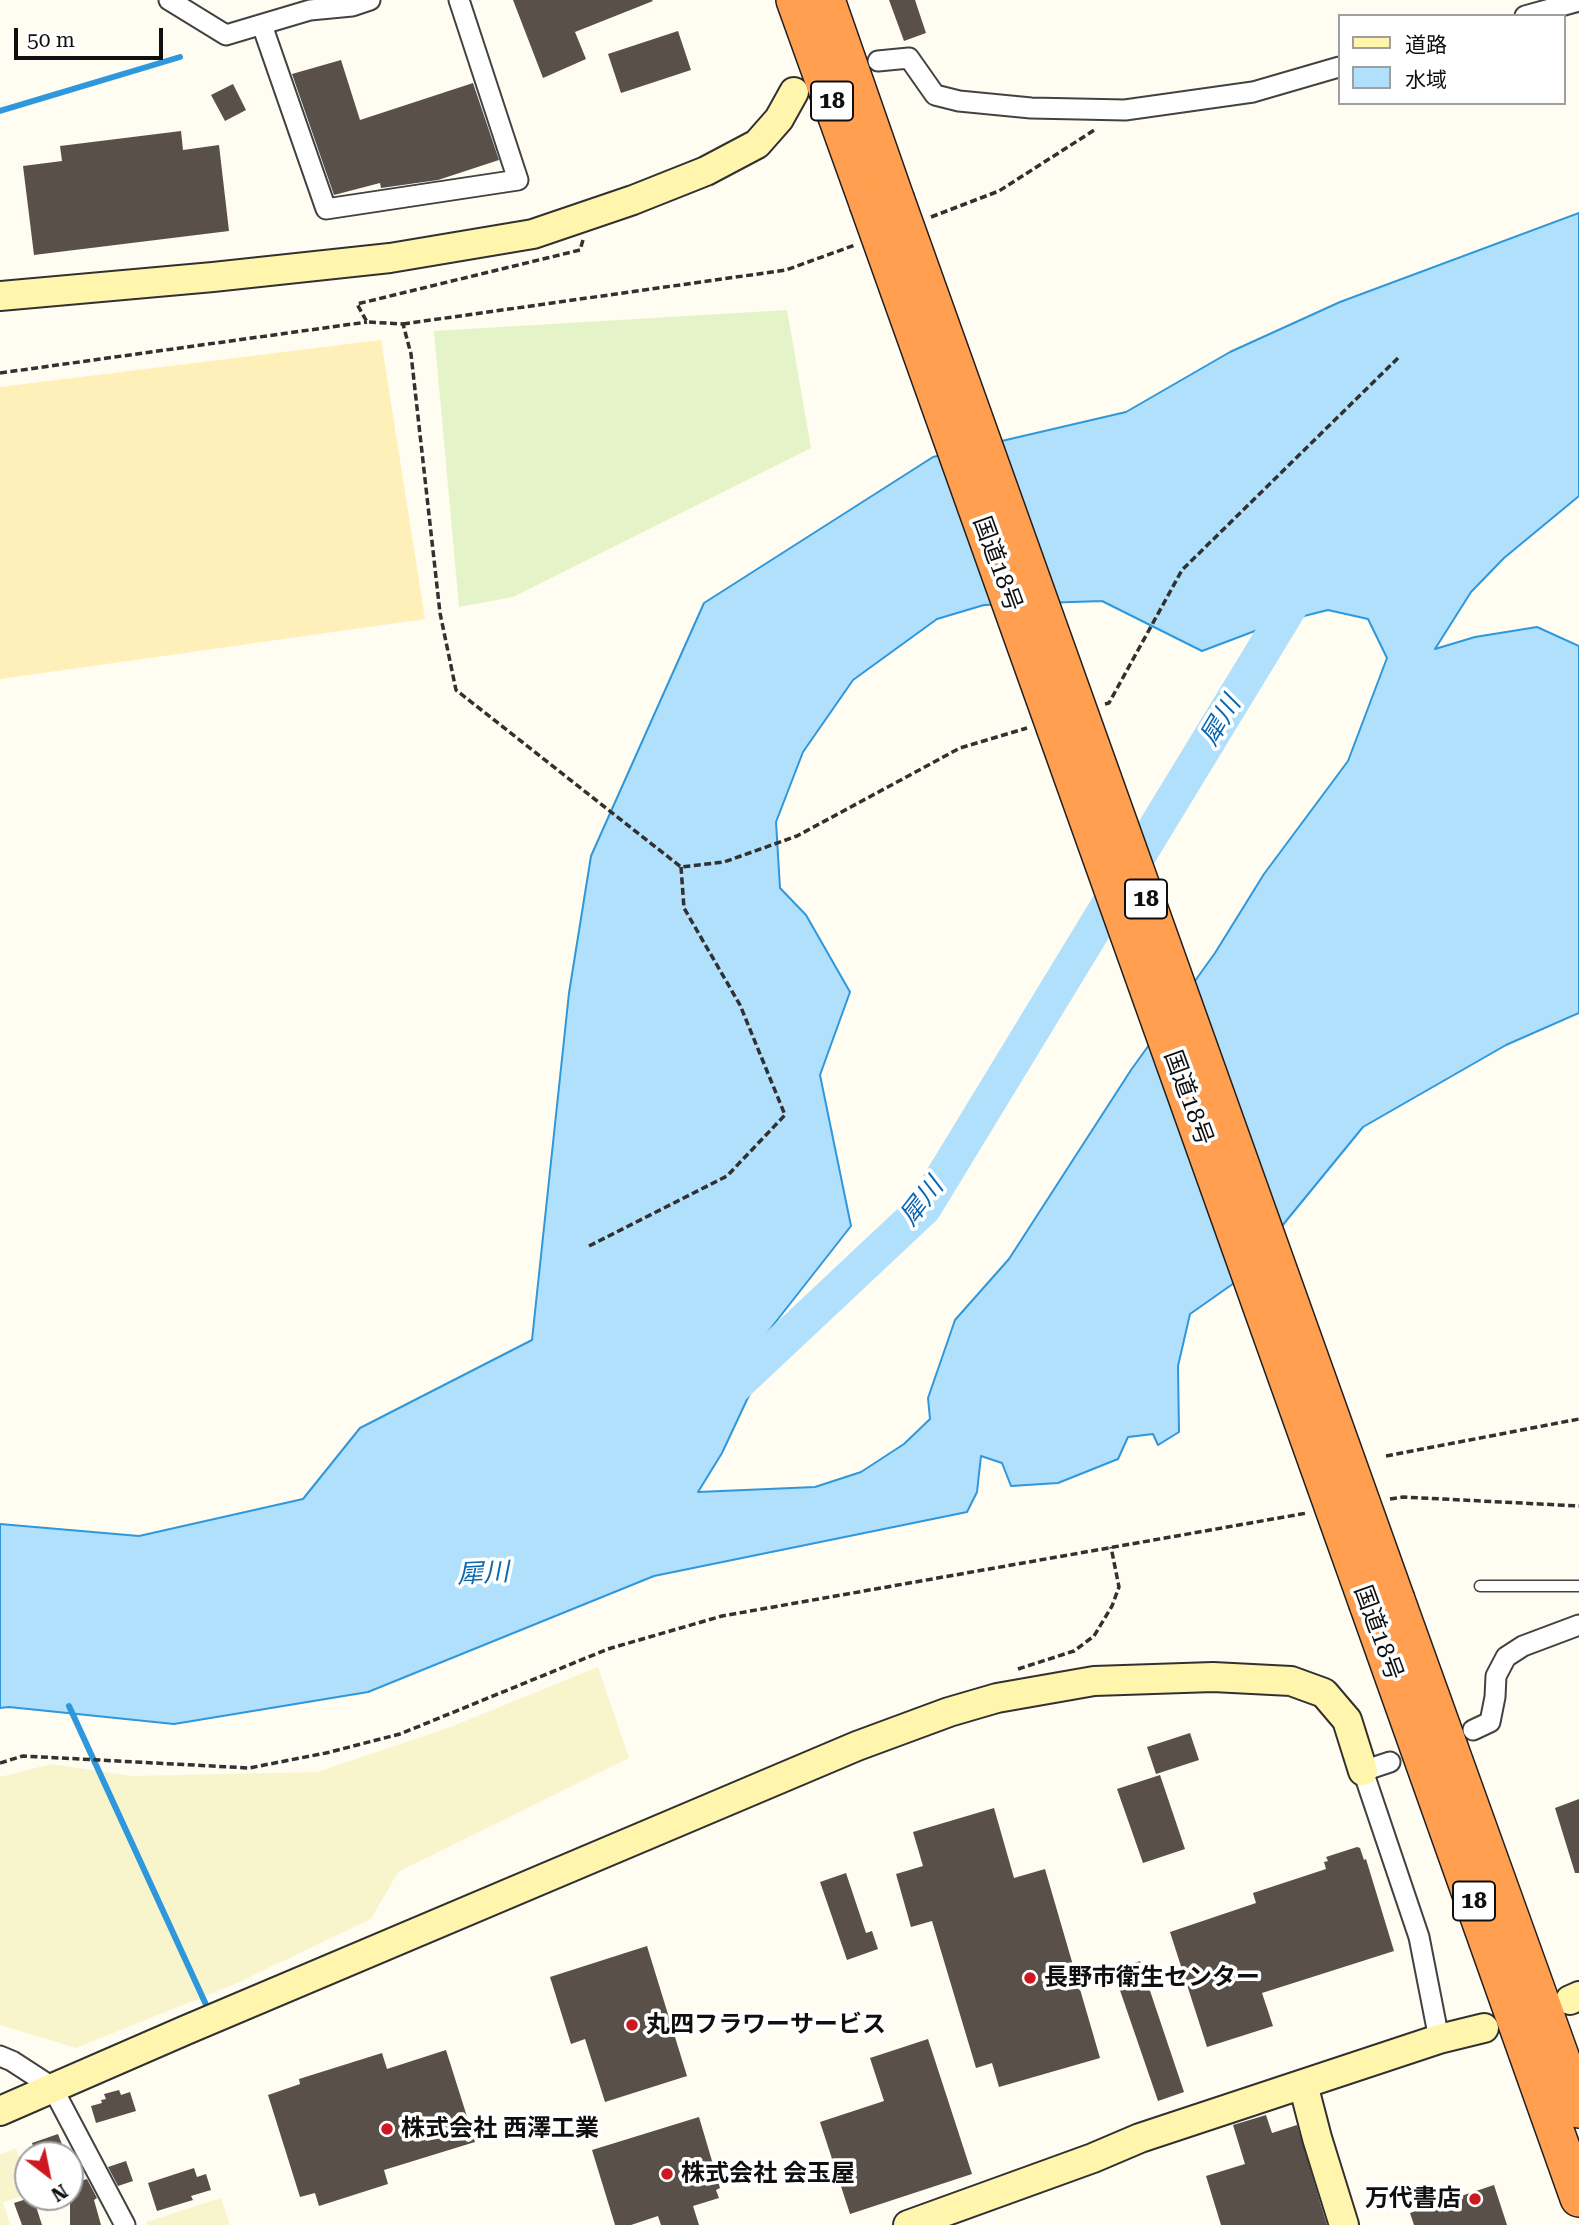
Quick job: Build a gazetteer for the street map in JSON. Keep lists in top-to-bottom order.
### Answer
{
  "streets": {
    "highway": ["18", "国道18号"]
  },
  "water": ["犀川"],
  "places": [
    "長野市衛生センター",
    "丸四フラワーサービス",
    "株式会社 西澤工業",
    "株式会社 会玉屋",
    "万代書店"
  ],
  "legend": ["道路", "水域"],
  "scale_bar": "50 m",
  "north": "bottom right"
}
